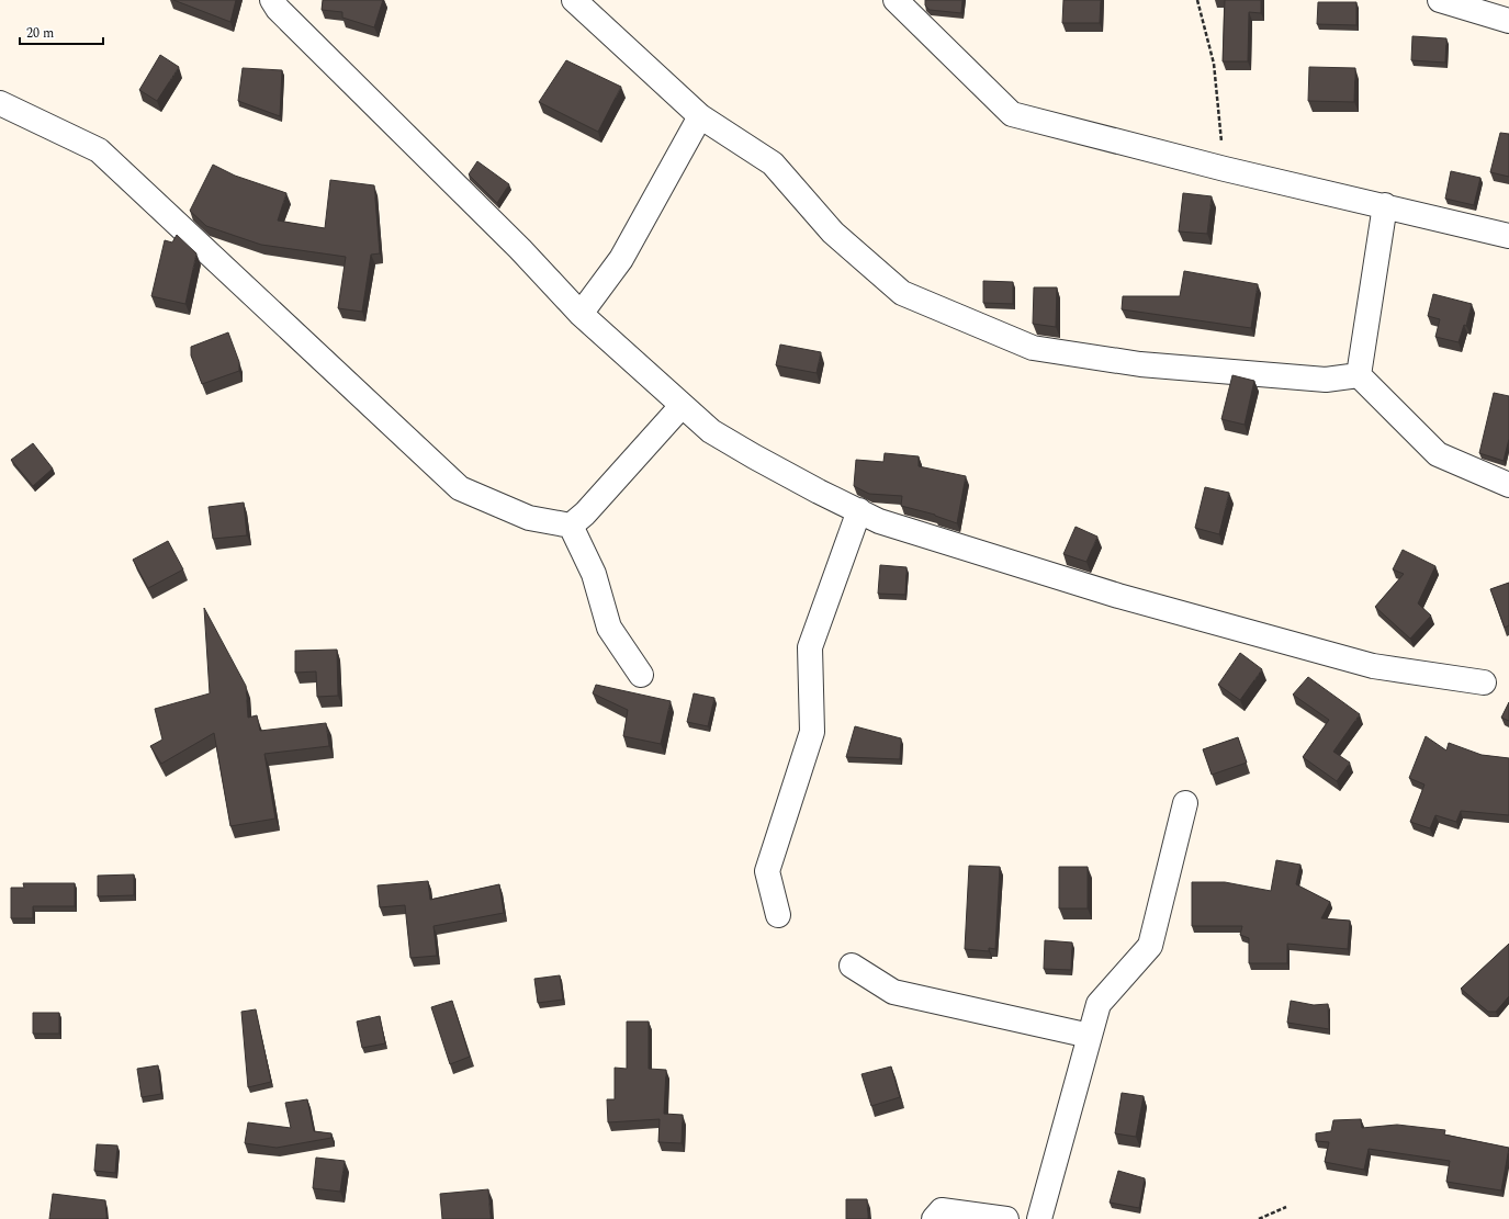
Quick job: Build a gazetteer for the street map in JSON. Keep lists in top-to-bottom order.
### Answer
{
  "scale_bar": "20 m"
}
